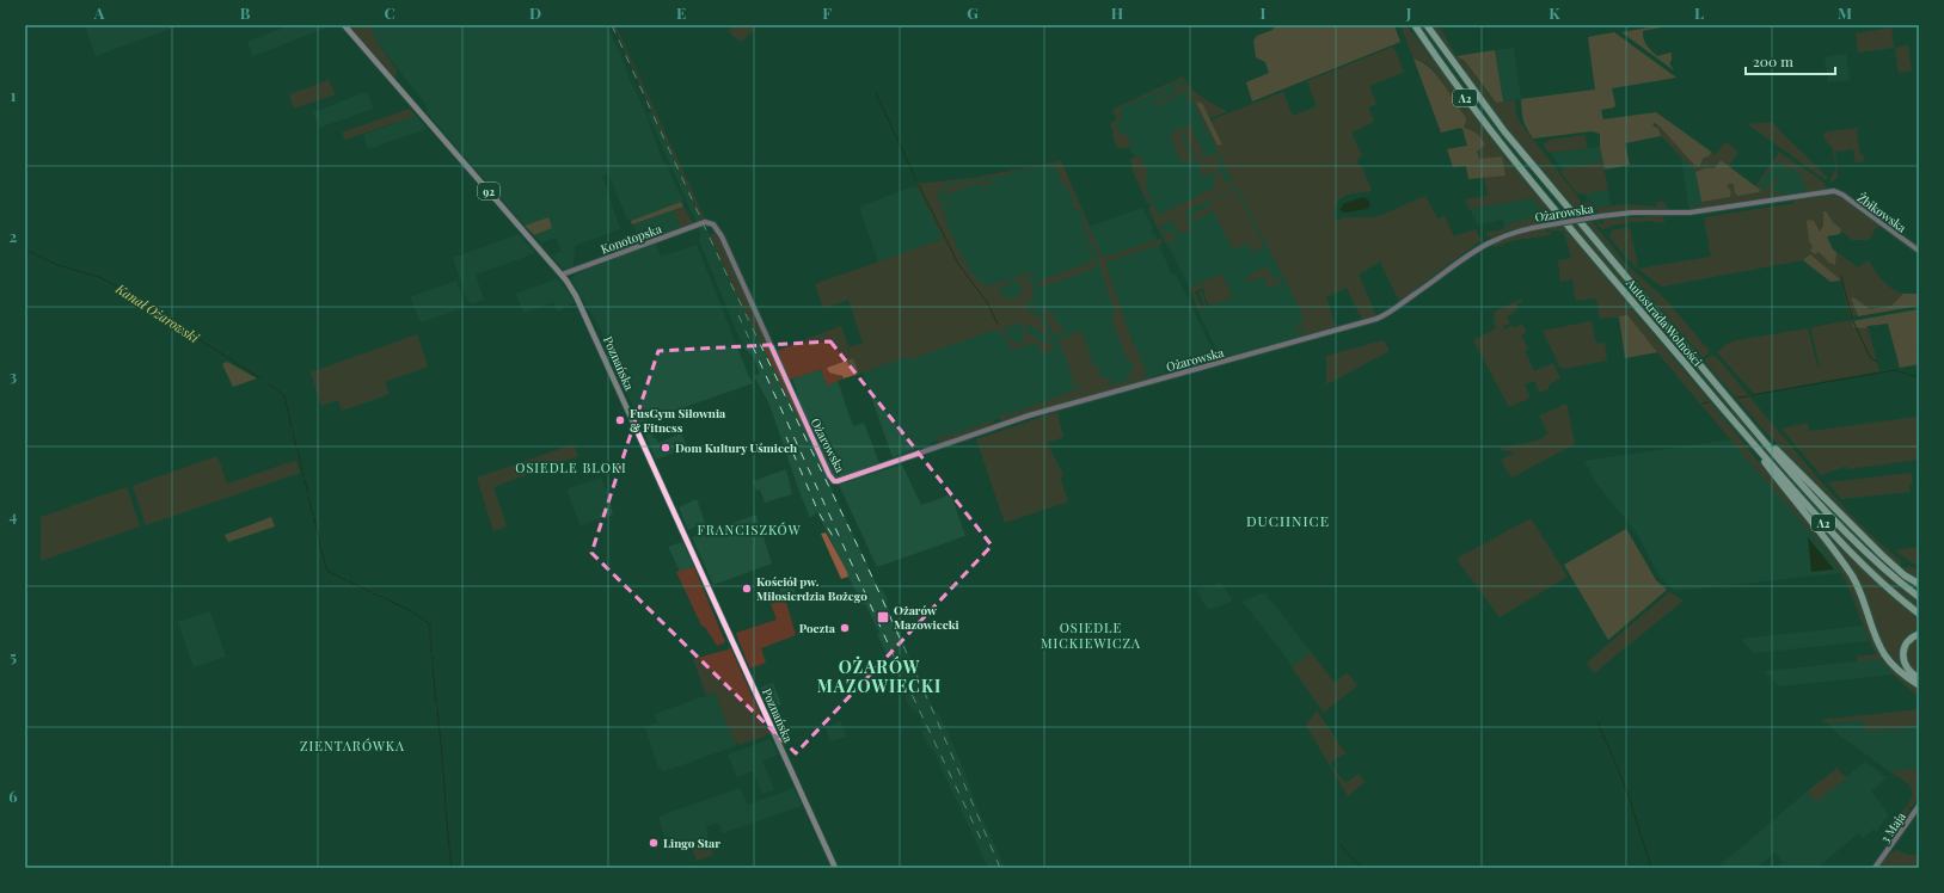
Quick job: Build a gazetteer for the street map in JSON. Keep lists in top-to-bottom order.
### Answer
{
  "streets": {
    "highway": ["A2", "Autostrada Wolności"],
    "main road": [
      "92",
      "Ożarowska",
      "Żbikowska",
      "Konotopska",
      "Poznańska",
      "3 Maja"
    ]
  },
  "crossings": [
    ["Ożarowska", "Żbikowska"],
    ["Ożarowska", "Konotopska"],
    ["Konotopska", "Poznańska"]
  ],
  "districts": [
    "OSIEDLE BLOKI",
    "DUCHNICE",
    "FRANCISZKÓW",
    "OSIEDLE MICKIEWICZA",
    "OŻARÓW MAZOWIECKI",
    "ZIENTARÓWKA"
  ],
  "water": ["Kanał Ożarowski"],
  "places": {
    "other": [
      "FusGym Siłownia & Fitness",
      "Dom Kultury Uśmiech",
      "Kościół pw. Miłosierdzia Bożego",
      "Poczta",
      "Lingo Star"
    ],
    "transit": ["Ożarów Mazowiecki"]
  },
  "scale_bar": "200 m",
  "grid": {
    "columns": [
      "A",
      "B",
      "C",
      "D",
      "E",
      "F",
      "G",
      "H",
      "I",
      "J",
      "K",
      "L",
      "M"
    ],
    "rows": [
      "1",
      "2",
      "3",
      "4",
      "5",
      "6"
    ]
  }
}
